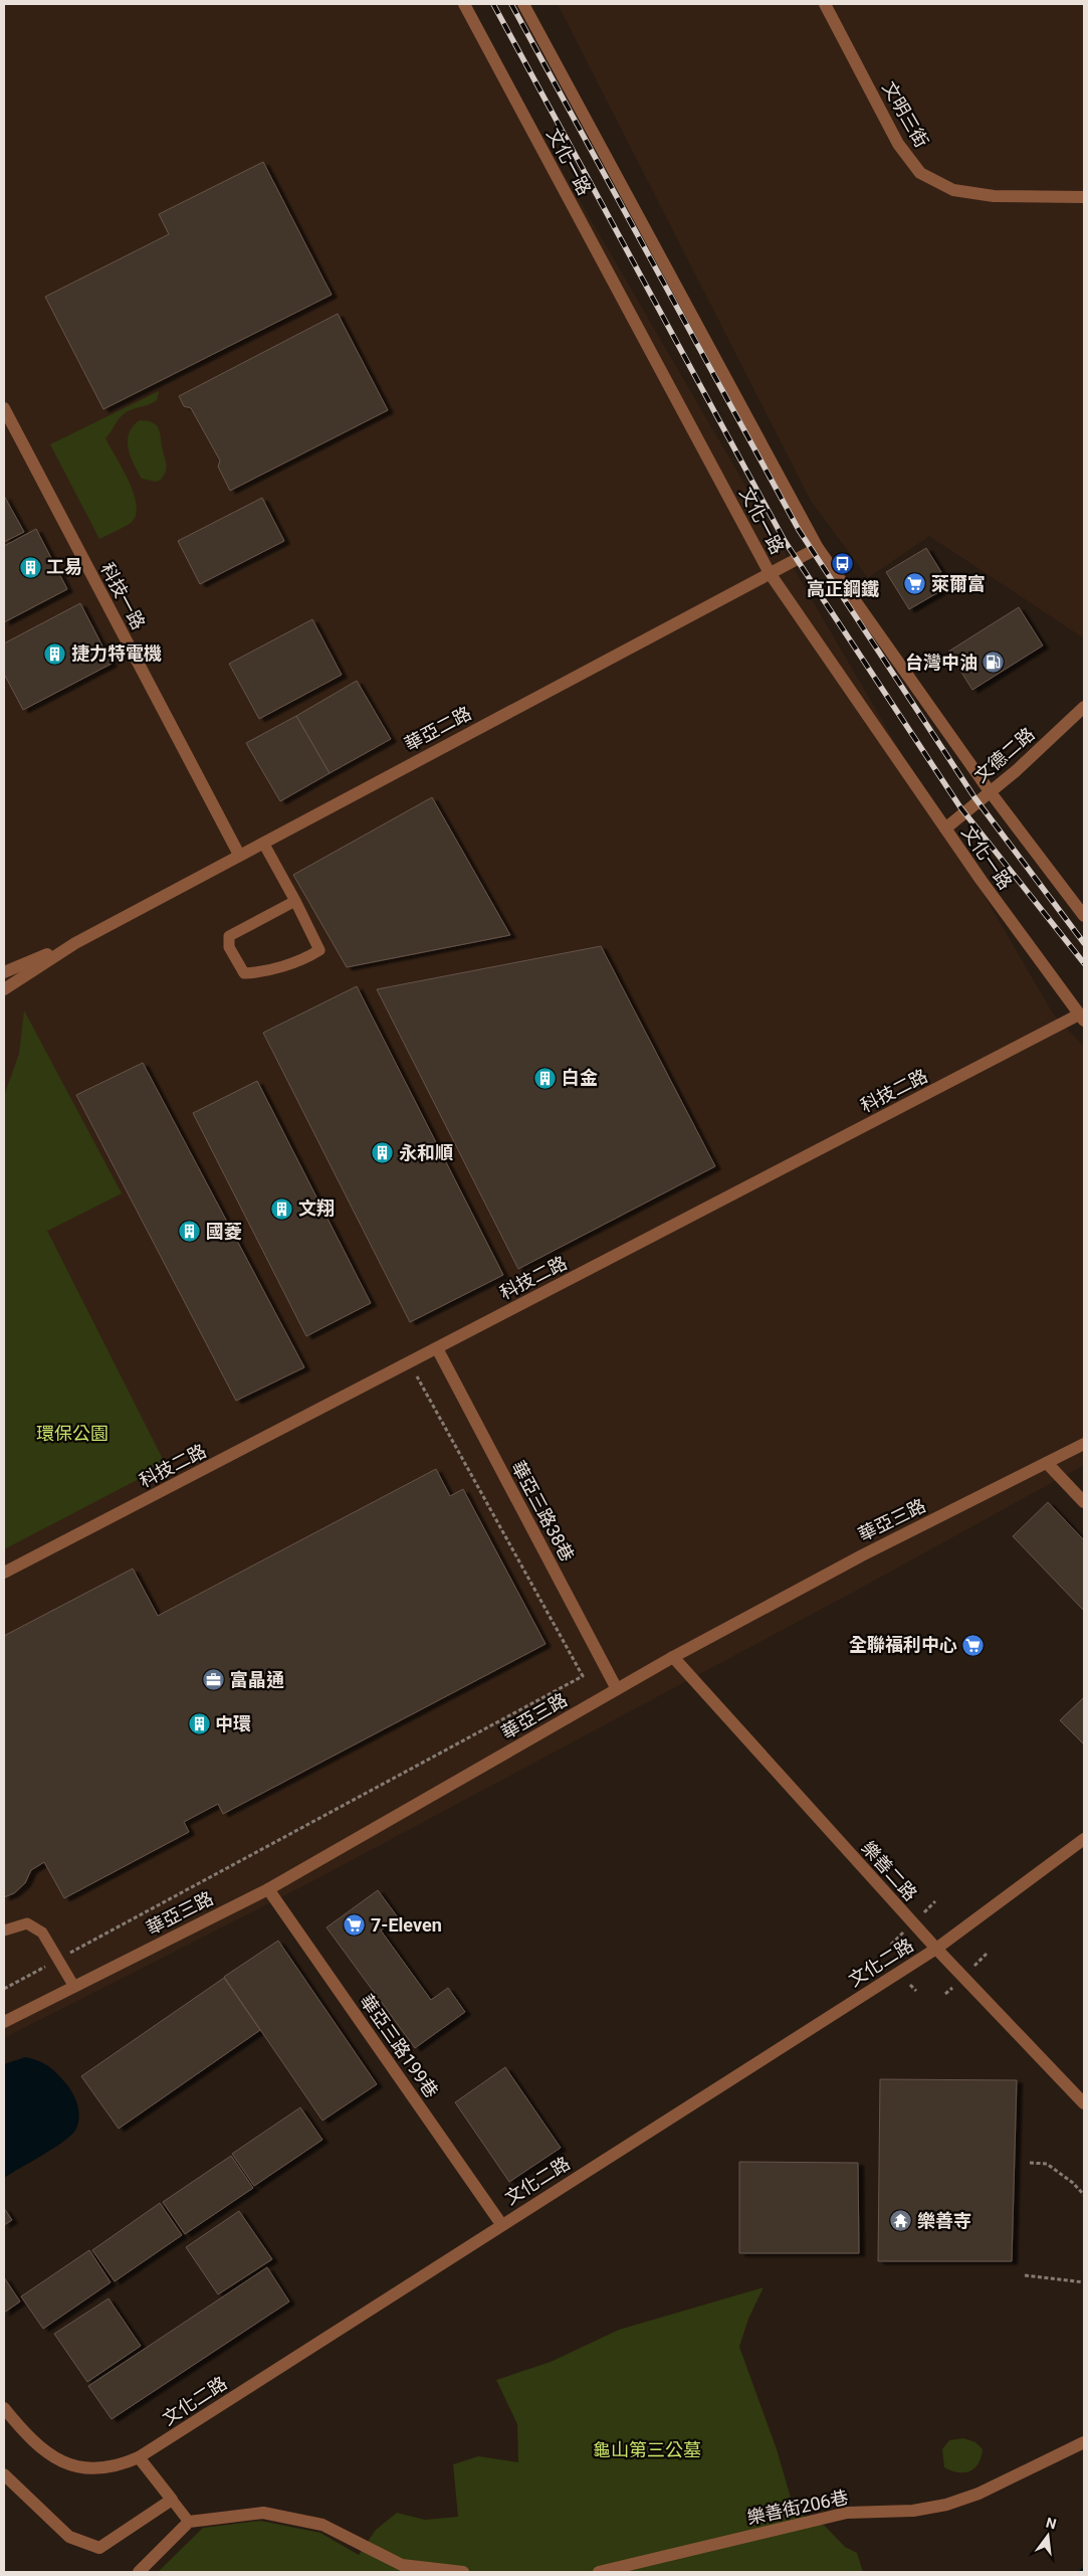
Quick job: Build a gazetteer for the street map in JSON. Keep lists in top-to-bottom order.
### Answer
{
  "streets": {
    "street": [
      "文明三街",
      "文化一路",
      "科技一路",
      "華亞二路",
      "文德二路",
      "科技二路",
      "華亞三路38巷",
      "華亞三路",
      "樂善二路",
      "文化二路",
      "華亞三路199巷",
      "樂善街206巷"
    ]
  },
  "crossings": [
    ["文化一路", "華亞二路"],
    ["文化一路", "文德二路"],
    ["文化一路", "科技二路"],
    ["科技一路", "華亞二路"],
    ["科技二路", "華亞三路38巷"],
    ["華亞三路38巷", "華亞三路"],
    ["華亞三路", "樂善二路"],
    ["華亞三路", "華亞三路199巷"],
    ["樂善二路", "文化二路"],
    ["文化二路", "華亞三路199巷"]
  ],
  "parks": ["環保公園", "龜山第三公墓"],
  "places": {
    "bus stop": ["高正鋼鐵"],
    "building": [
      "工易",
      "捷力特電機",
      "白金",
      "永和順",
      "文翔",
      "國菱",
      "中環"
    ],
    "supermarket": ["萊爾富", "全聯福利中心", "7-Eleven"],
    "fuel station": ["台灣中油"],
    "office": ["富晶通"],
    "temple": ["樂善寺"]
  },
  "north": "top"
}
